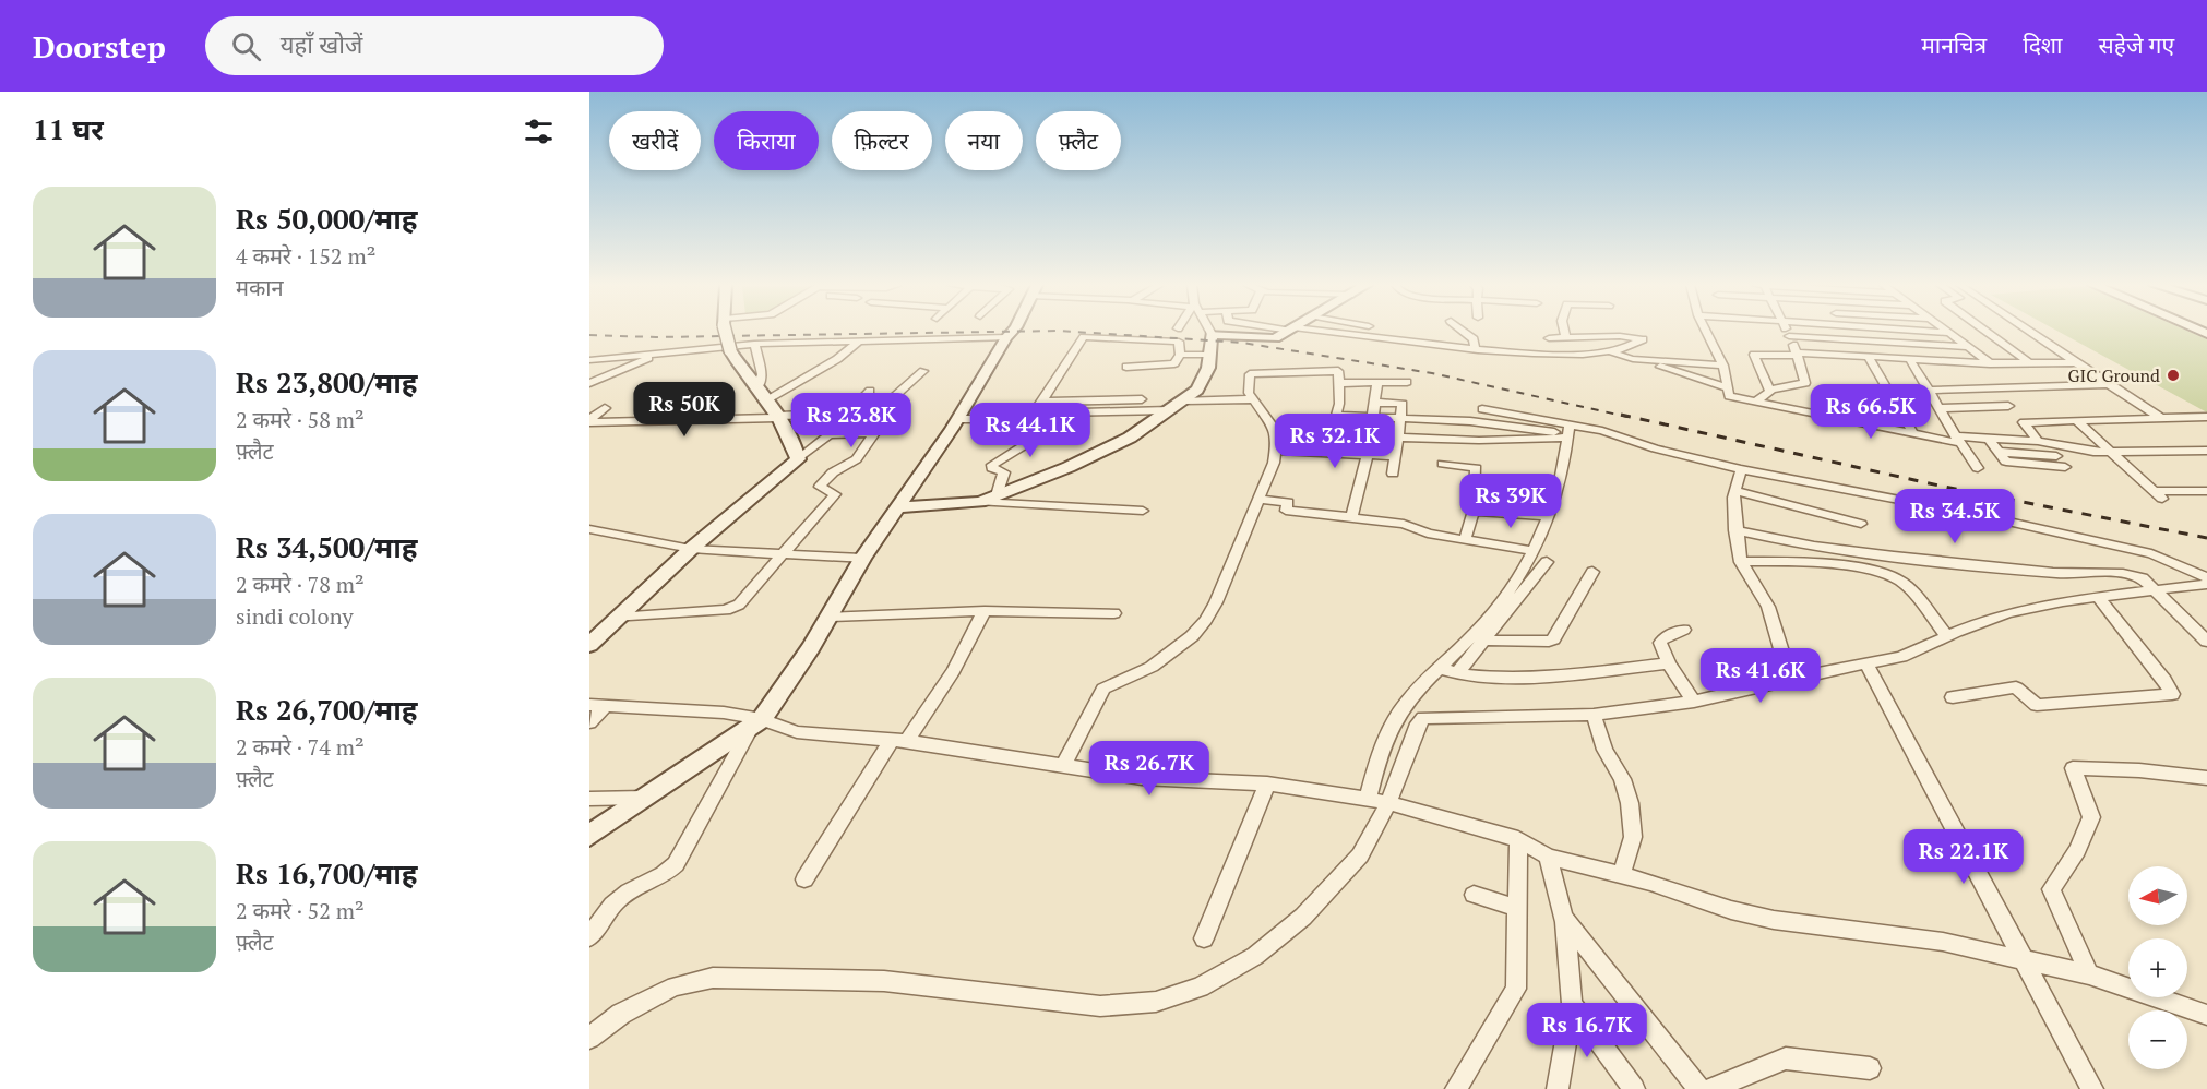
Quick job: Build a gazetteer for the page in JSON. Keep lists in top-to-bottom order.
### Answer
{
  "places": ["GIC Ground"],
  "north": "left",
  "page": {
    "header": "Doorstep",
    "search": "यहाँ खोजें",
    "nav": ["मानचित्र", "दिशा", "सहेजे गए"],
    "heading": "11 घर",
    "chip": [
      "खरीदें",
      "किराया",
      "फ़िल्टर",
      "नया",
      "फ़्लैट"
    ],
    "list": [
      {
        "name": "Rs 50,000/माह",
        "note": "4 कमरे · 152 m² · मकान"
      },
      {
        "name": "Rs 23,800/माह",
        "note": "2 कमरे · 58 m² · फ़्लैट"
      },
      {
        "name": "Rs 34,500/माह",
        "note": "2 कमरे · 78 m² · sindi colony"
      },
      {
        "name": "Rs 26,700/माह",
        "note": "2 कमरे · 74 m² · फ़्लैट"
      },
      {
        "name": "Rs 16,700/माह",
        "note": "2 कमरे · 52 m² · फ़्लैट"
      }
    ],
    "price": [
      "Rs 50K",
      "Rs 66.5K",
      "Rs 23.8K",
      "Rs 44.1K",
      "Rs 32.1K",
      "Rs 39K",
      "Rs 34.5K",
      "Rs 41.6K",
      "Rs 26.7K",
      "Rs 22.1K",
      "Rs 16.7K"
    ],
    "map_buttons": ["+", "−"]
  }
}
